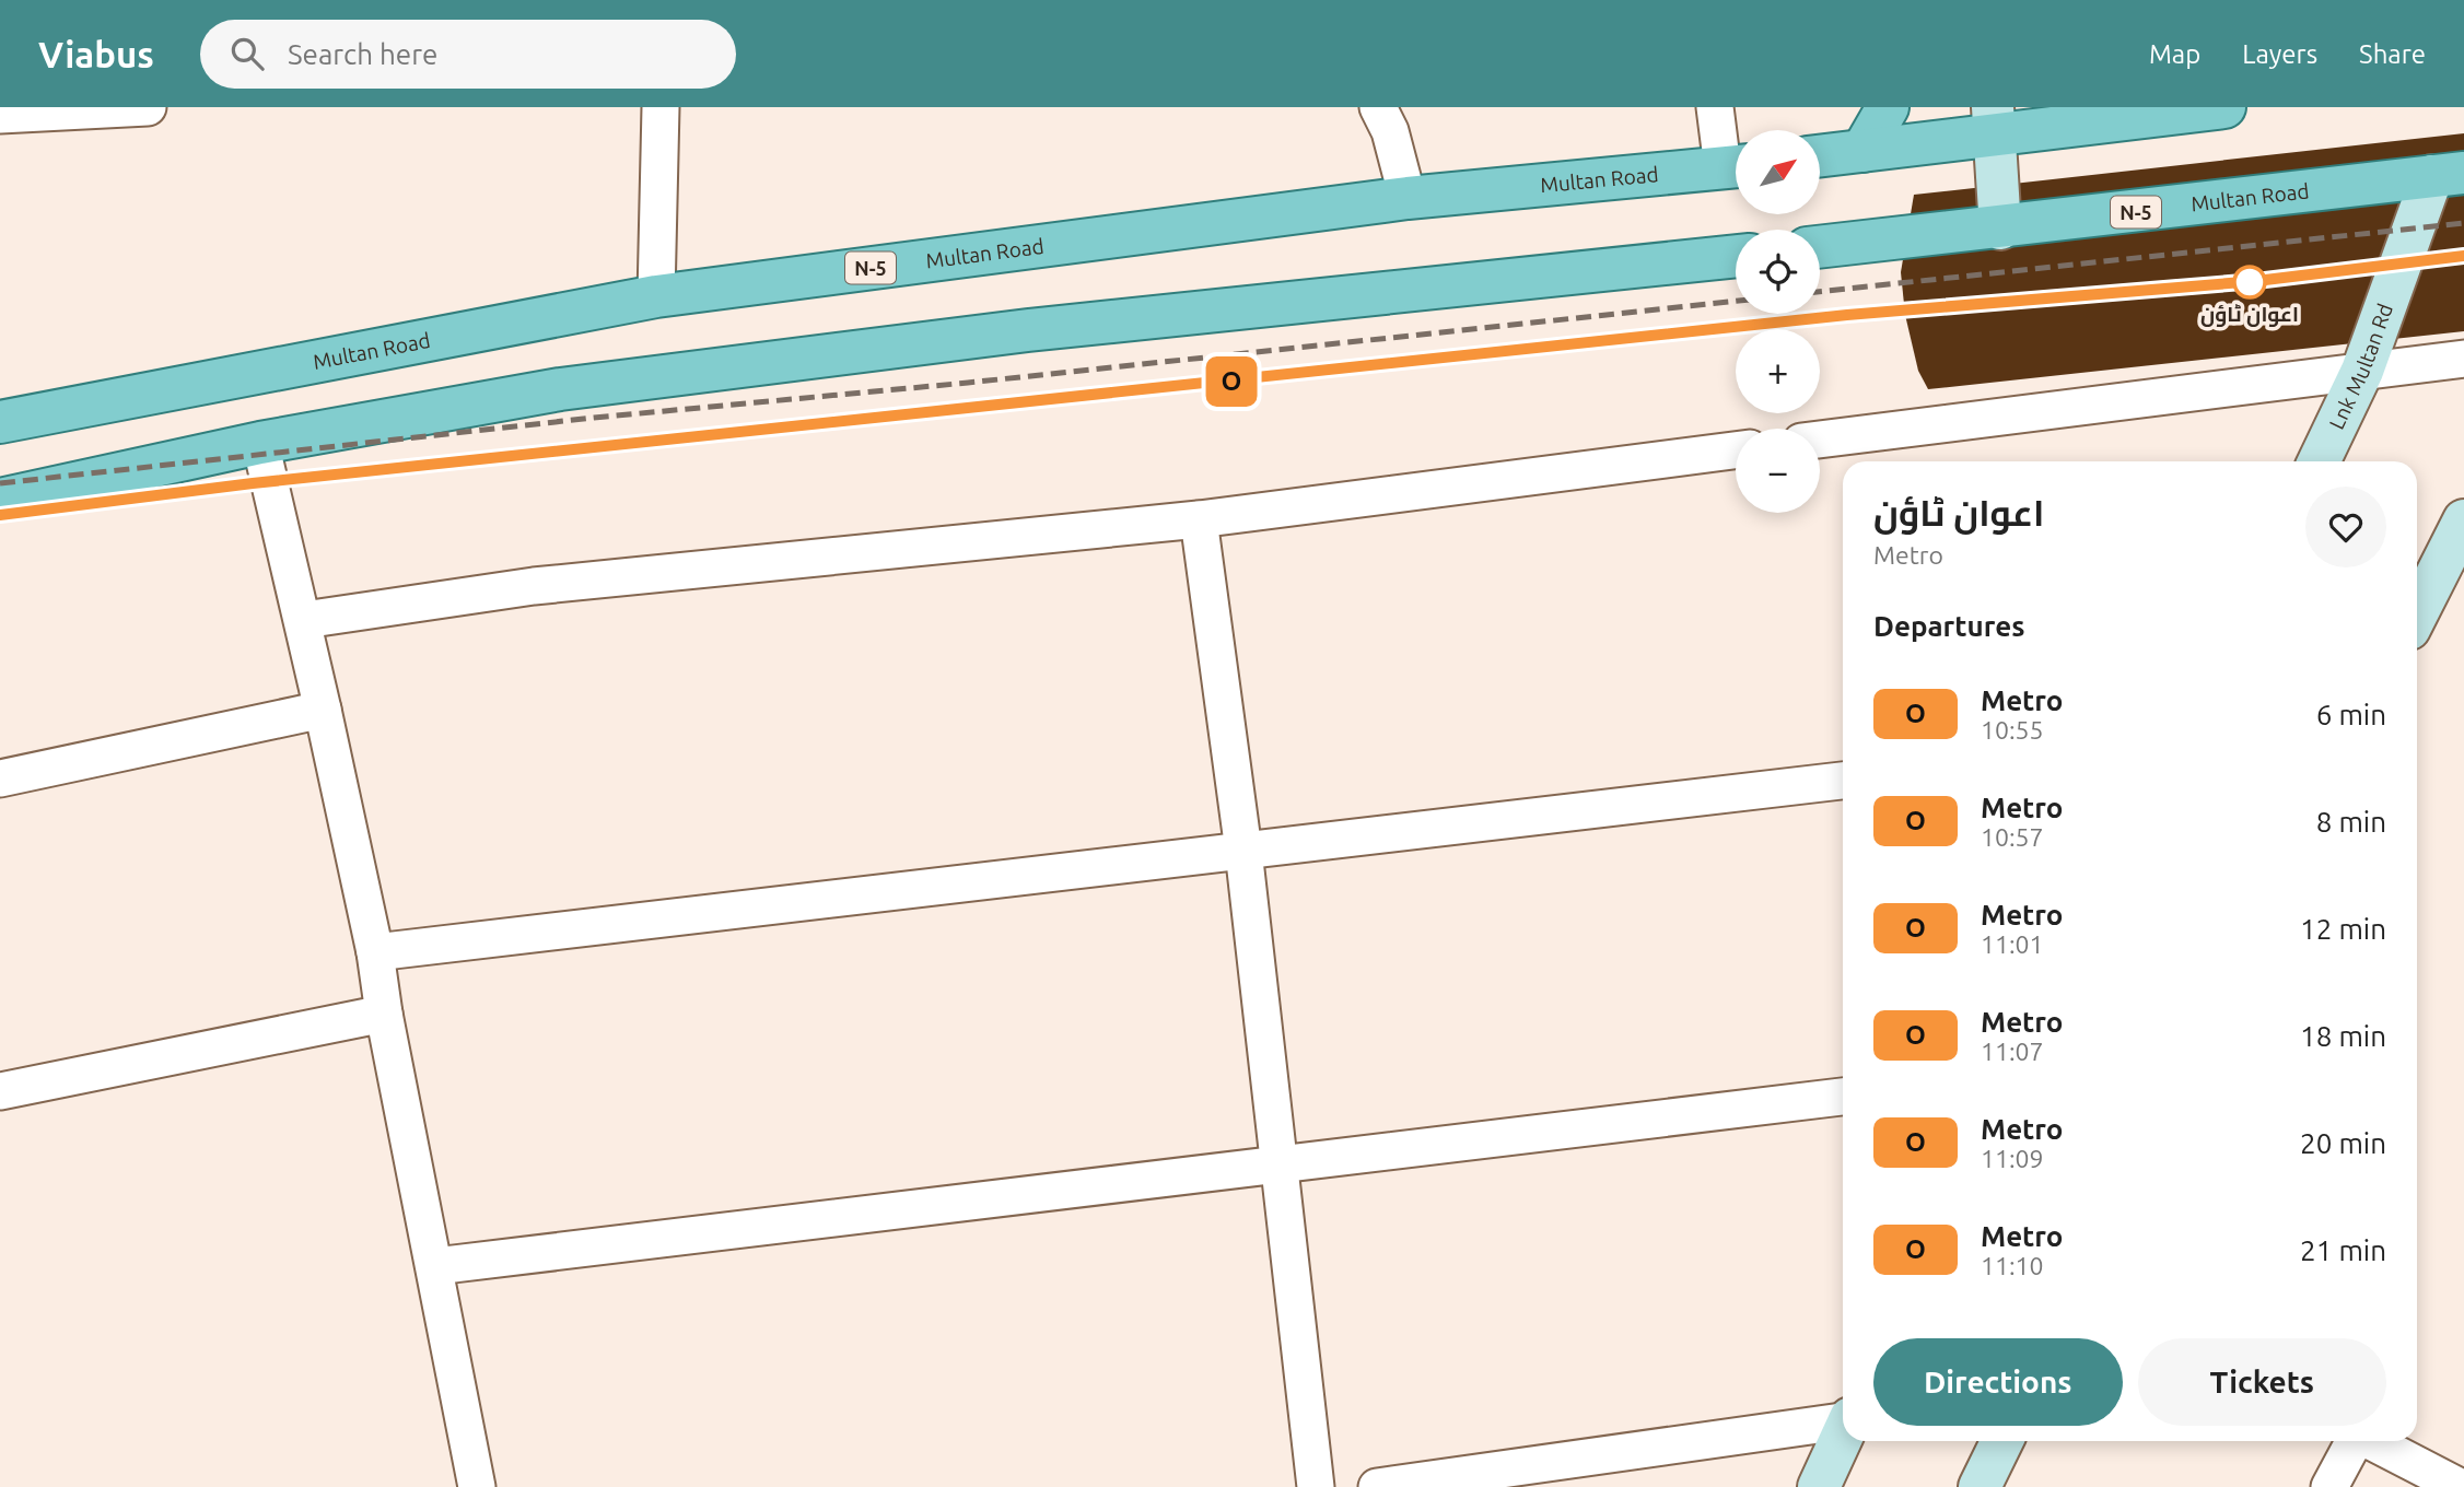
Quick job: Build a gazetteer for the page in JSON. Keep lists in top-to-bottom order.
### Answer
{
  "streets": {
    "main road": ["Multan Road", "N-5"],
    "street": ["Lnk Multan Rd"]
  },
  "crossings": [
    ["Multan Road", "Lnk Multan Rd"]
  ],
  "places": ["اعوان ٹاؤن"],
  "lines": ["metro line O"],
  "north": "top right",
  "page": {
    "header": "Viabus",
    "search": "Search here",
    "nav": ["Map", "Layers", "Share"],
    "on_map": "O",
    "map_buttons": ["+", "−"],
    "heading": [
      ["اعوان ٹاؤن", "Metro"],
      "Departures"
    ],
    "list": [
      {
        "mark": "O",
        "name": "Metro",
        "note": "10:55",
        "value": "6 min"
      },
      {
        "mark": "O",
        "name": "Metro",
        "note": "10:57",
        "value": "8 min"
      },
      {
        "mark": "O",
        "name": "Metro",
        "note": "11:01",
        "value": "12 min"
      },
      {
        "mark": "O",
        "name": "Metro",
        "note": "11:07",
        "value": "18 min"
      },
      {
        "mark": "O",
        "name": "Metro",
        "note": "11:09",
        "value": "20 min"
      },
      {
        "mark": "O",
        "name": "Metro",
        "note": "11:10",
        "value": "21 min"
      }
    ],
    "buttons": ["Directions", "Tickets"]
  }
}
